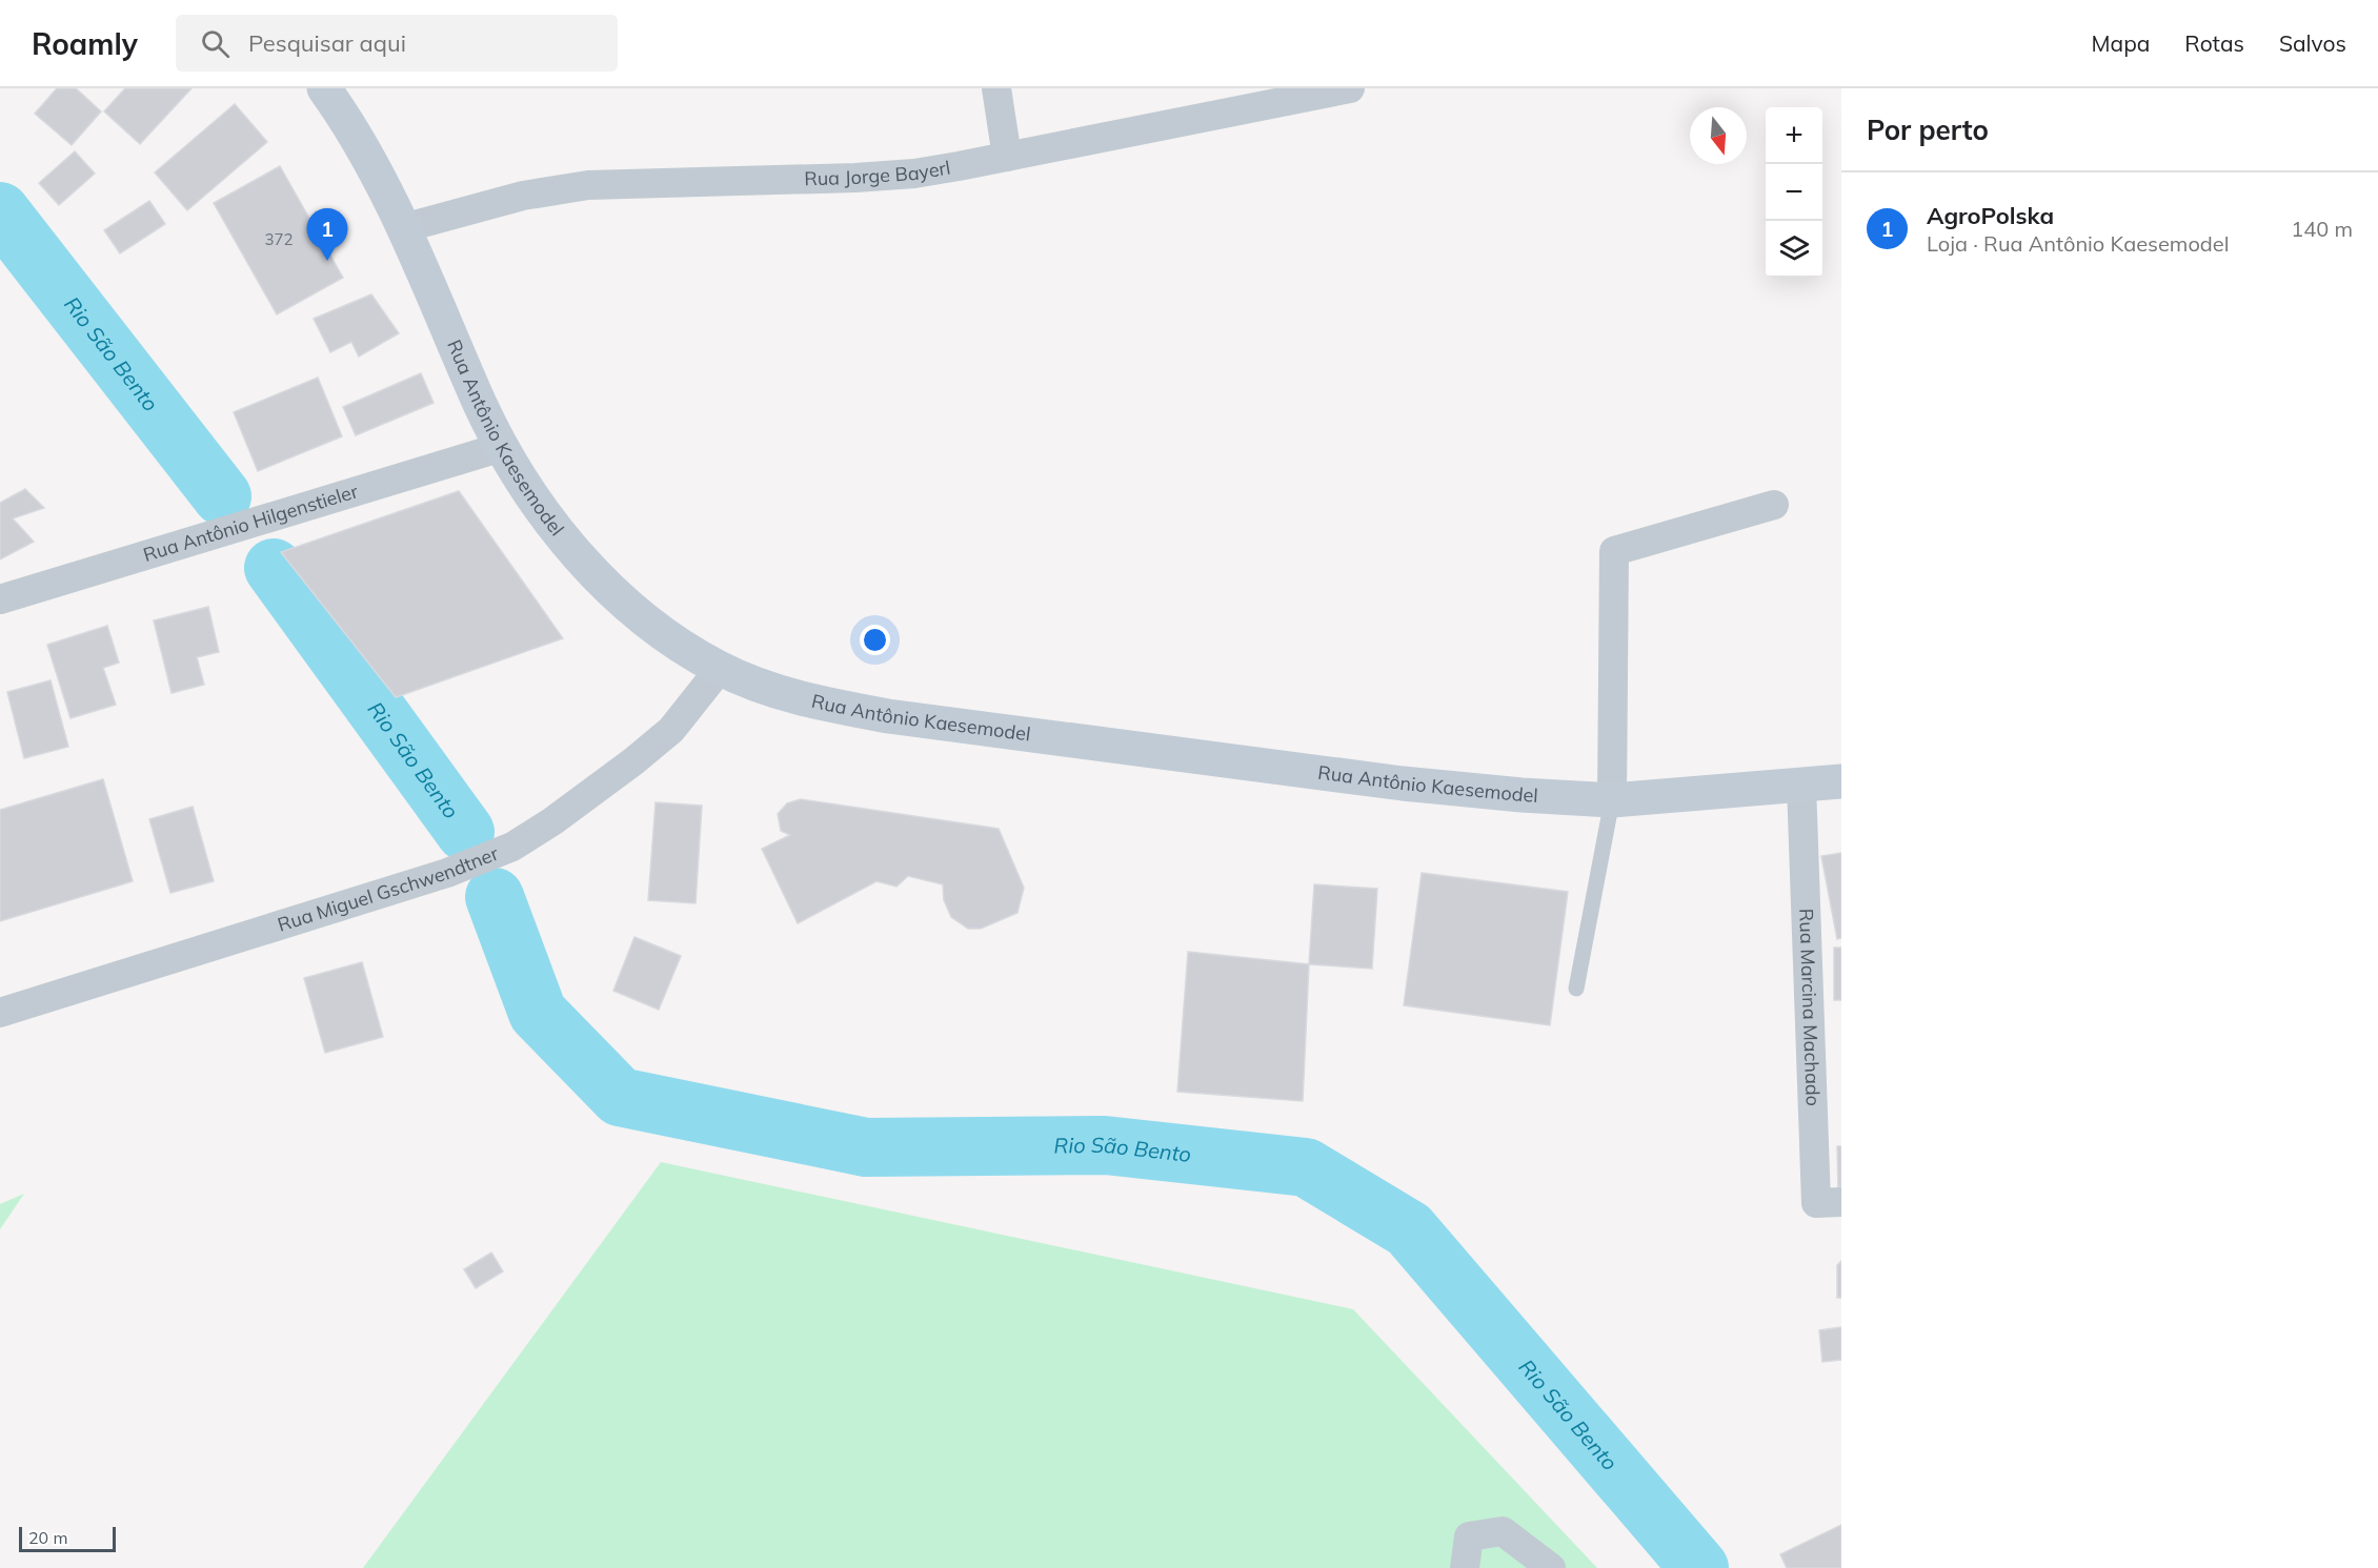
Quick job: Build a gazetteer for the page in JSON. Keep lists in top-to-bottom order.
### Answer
{
  "streets": {
    "main road": ["Rua Antônio Kaesemodel"],
    "street": [
      "Rua Jorge Bayerl",
      "Rua Antônio Hilgenstieler",
      "Rua Miguel Gschwendtner",
      "Rua Marcina Machado"
    ]
  },
  "crossings": [
    ["Rua Jorge Bayerl", "Rua Antônio Kaesemodel"],
    ["Rua Antônio Kaesemodel", "Rua Antônio Hilgenstieler"],
    ["Rua Antônio Kaesemodel", "Rua Miguel Gschwendtner"],
    ["Rua Antônio Kaesemodel", "Rua Marcina Machado"]
  ],
  "water": ["Rio São Bento"],
  "house_numbers": ["372"],
  "scale_bar": "20 m",
  "north": "bottom",
  "page": {
    "header": "Roamly",
    "search": "Pesquisar aqui",
    "nav": ["Mapa", "Rotas", "Salvos"],
    "heading": "Por perto",
    "map_buttons": ["+", "−"],
    "list": [
      {
        "mark": "1",
        "name": "AgroPolska",
        "note": "Loja · Rua Antônio Kaesemodel",
        "value": "140 m"
      }
    ],
    "pins": "1",
    "scale": "20 m"
  }
}
